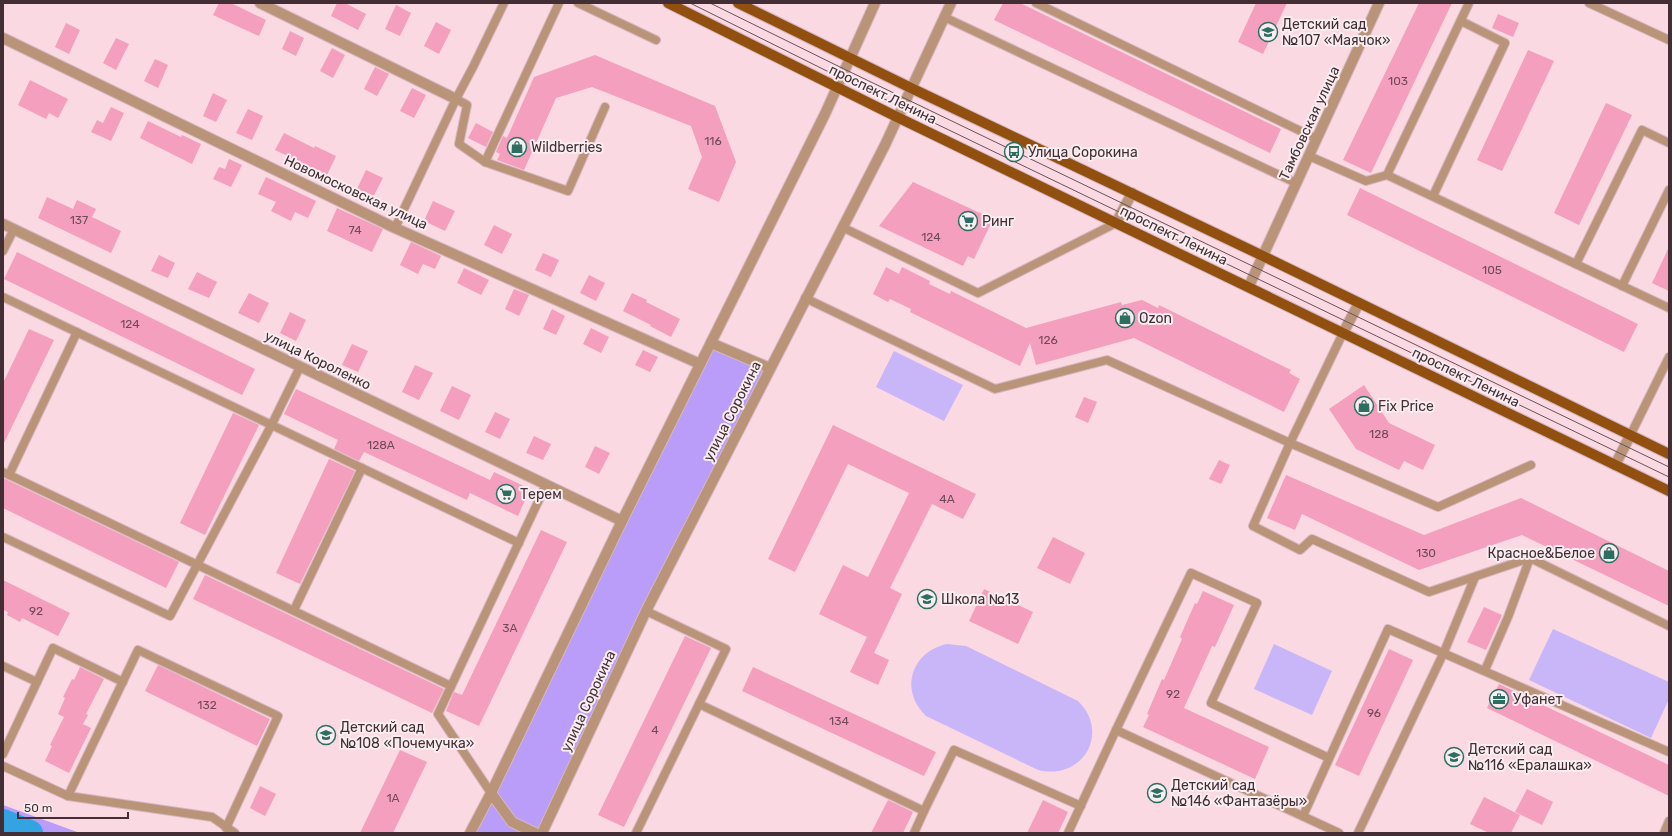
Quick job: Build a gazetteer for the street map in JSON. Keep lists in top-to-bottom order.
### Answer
{
  "streets": {
    "main road": ["проспект Ленина"],
    "street": [
      "Тамбовская улица",
      "Новомосковская улица",
      "улица Короленко",
      "улица Сорокина"
    ]
  },
  "crossings": [
    ["проспект Ленина", "Тамбовская улица"],
    ["проспект Ленина", "улица Сорокина"]
  ],
  "places": {
    "school or university": [
      "Детский сад №107 «Маячок»",
      "Школа №13",
      "Детский сад №108 «Почемучка»",
      "Детский сад №116 «Ералашка»",
      "Детский сад №146 «Фантазёры»"
    ],
    "shop": [
      "Wildberries",
      "Ozon",
      "Fix Price",
      "Красное&Белое"
    ],
    "bus stop": ["Улица Сорокина"],
    "supermarket": ["Ринг", "Терем"],
    "office": ["Уфанет"]
  },
  "house_numbers": [
    "103",
    "116",
    "137",
    "74",
    "124",
    "105",
    "124",
    "126",
    "128",
    "128А",
    "4А",
    "130",
    "92",
    "3А",
    "92",
    "132",
    "96",
    "134",
    "4",
    "1А"
  ],
  "scale_bar": "50 m"
}
